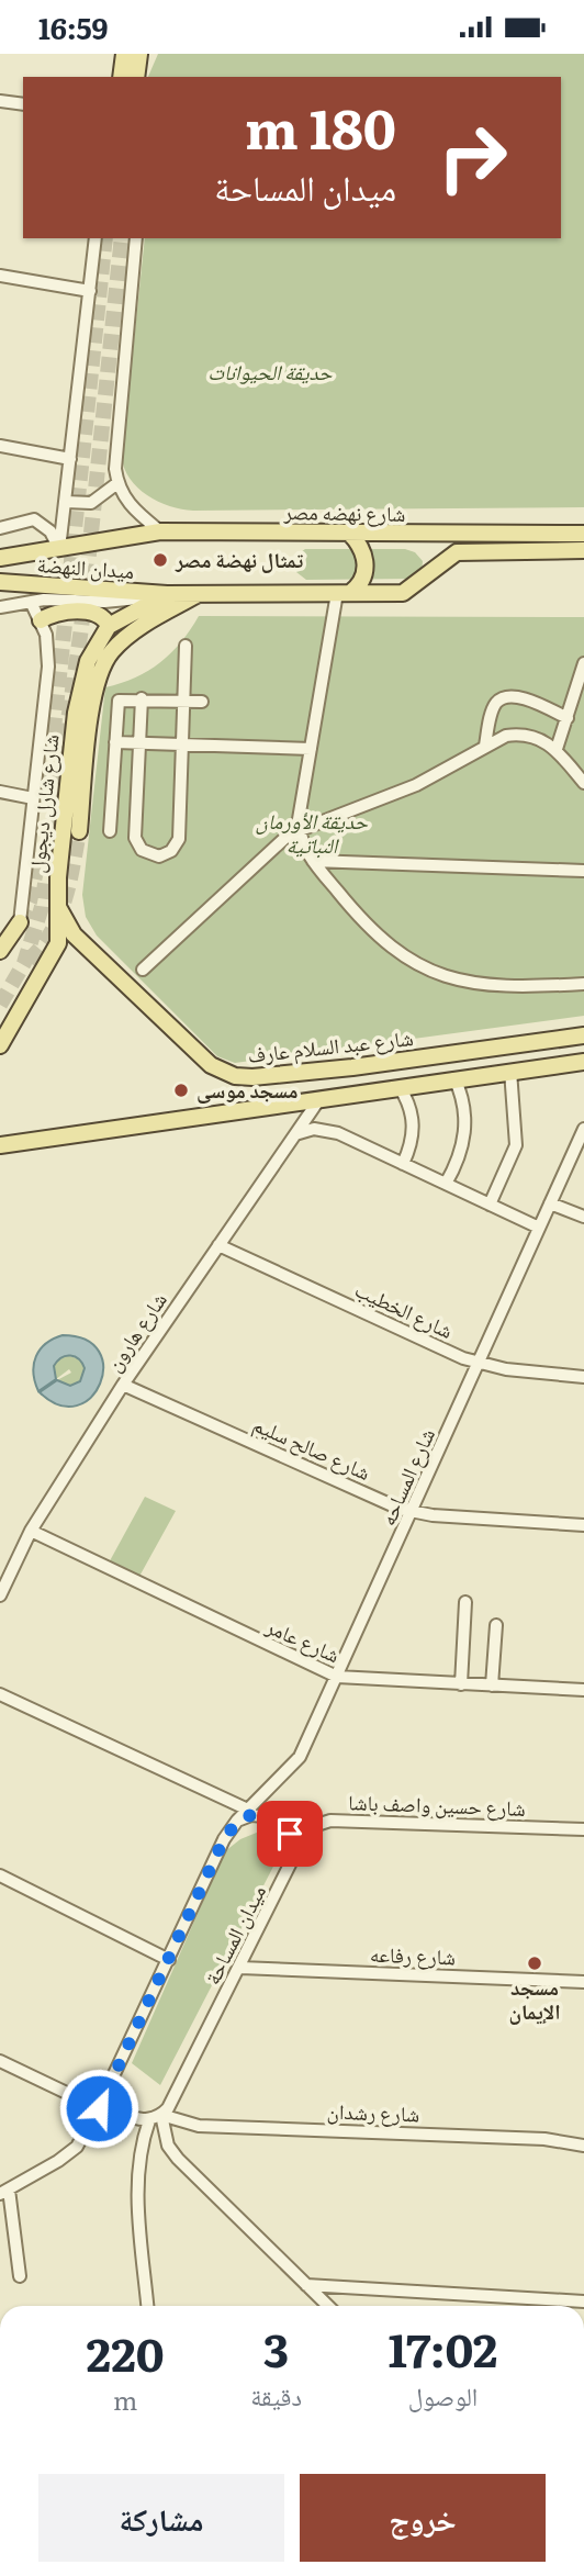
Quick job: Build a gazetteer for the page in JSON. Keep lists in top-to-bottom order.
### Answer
{
  "streets": {
    "main road": [
      "شارع نهضه مصر",
      "ميدان النهضة",
      "شارع شارل ديجول",
      "شارع عبد السلام عارف"
    ],
    "street": [
      "شارع الخطيب",
      "شارع هارون",
      "شارع صالح سليم",
      "شارع المساحه",
      "شارع عامر",
      "شارع حسين واصف باشا",
      "ميدان المساحة",
      "شارع رفاعه",
      "شارع رشدان"
    ]
  },
  "crossings": [
    ["شارع نهضه مصر", "ميدان النهضة"],
    ["شارع شارل ديجول", "شارع عبد السلام عارف"],
    ["شارع الخطيب", "شارع هارون"],
    ["شارع الخطيب", "شارع المساحه"],
    ["شارع هارون", "شارع صالح سليم"],
    ["شارع هارون", "شارع عامر"],
    ["شارع صالح سليم", "شارع المساحه"],
    ["شارع المساحه", "شارع عامر"],
    ["شارع حسين واصف باشا", "ميدان المساحة"],
    ["ميدان المساحة", "شارع رفاعه"],
    ["ميدان المساحة", "شارع رشدان"]
  ],
  "parks": ["حديقة الحيوانات", "حديقة الأورمان النباتية"],
  "places": ["تمثال نهضة مصر", "مسجد موسى", "مسجد الإيمان"],
  "page": {
    "status": "16:59",
    "turn": ["180 m", "ميدان المساحة"],
    "eta": [
      "17:02",
      "الوصول",
      "3",
      "دقيقة",
      "220",
      "m"
    ],
    "buttons": ["خروج", "مشاركة"]
  }
}
